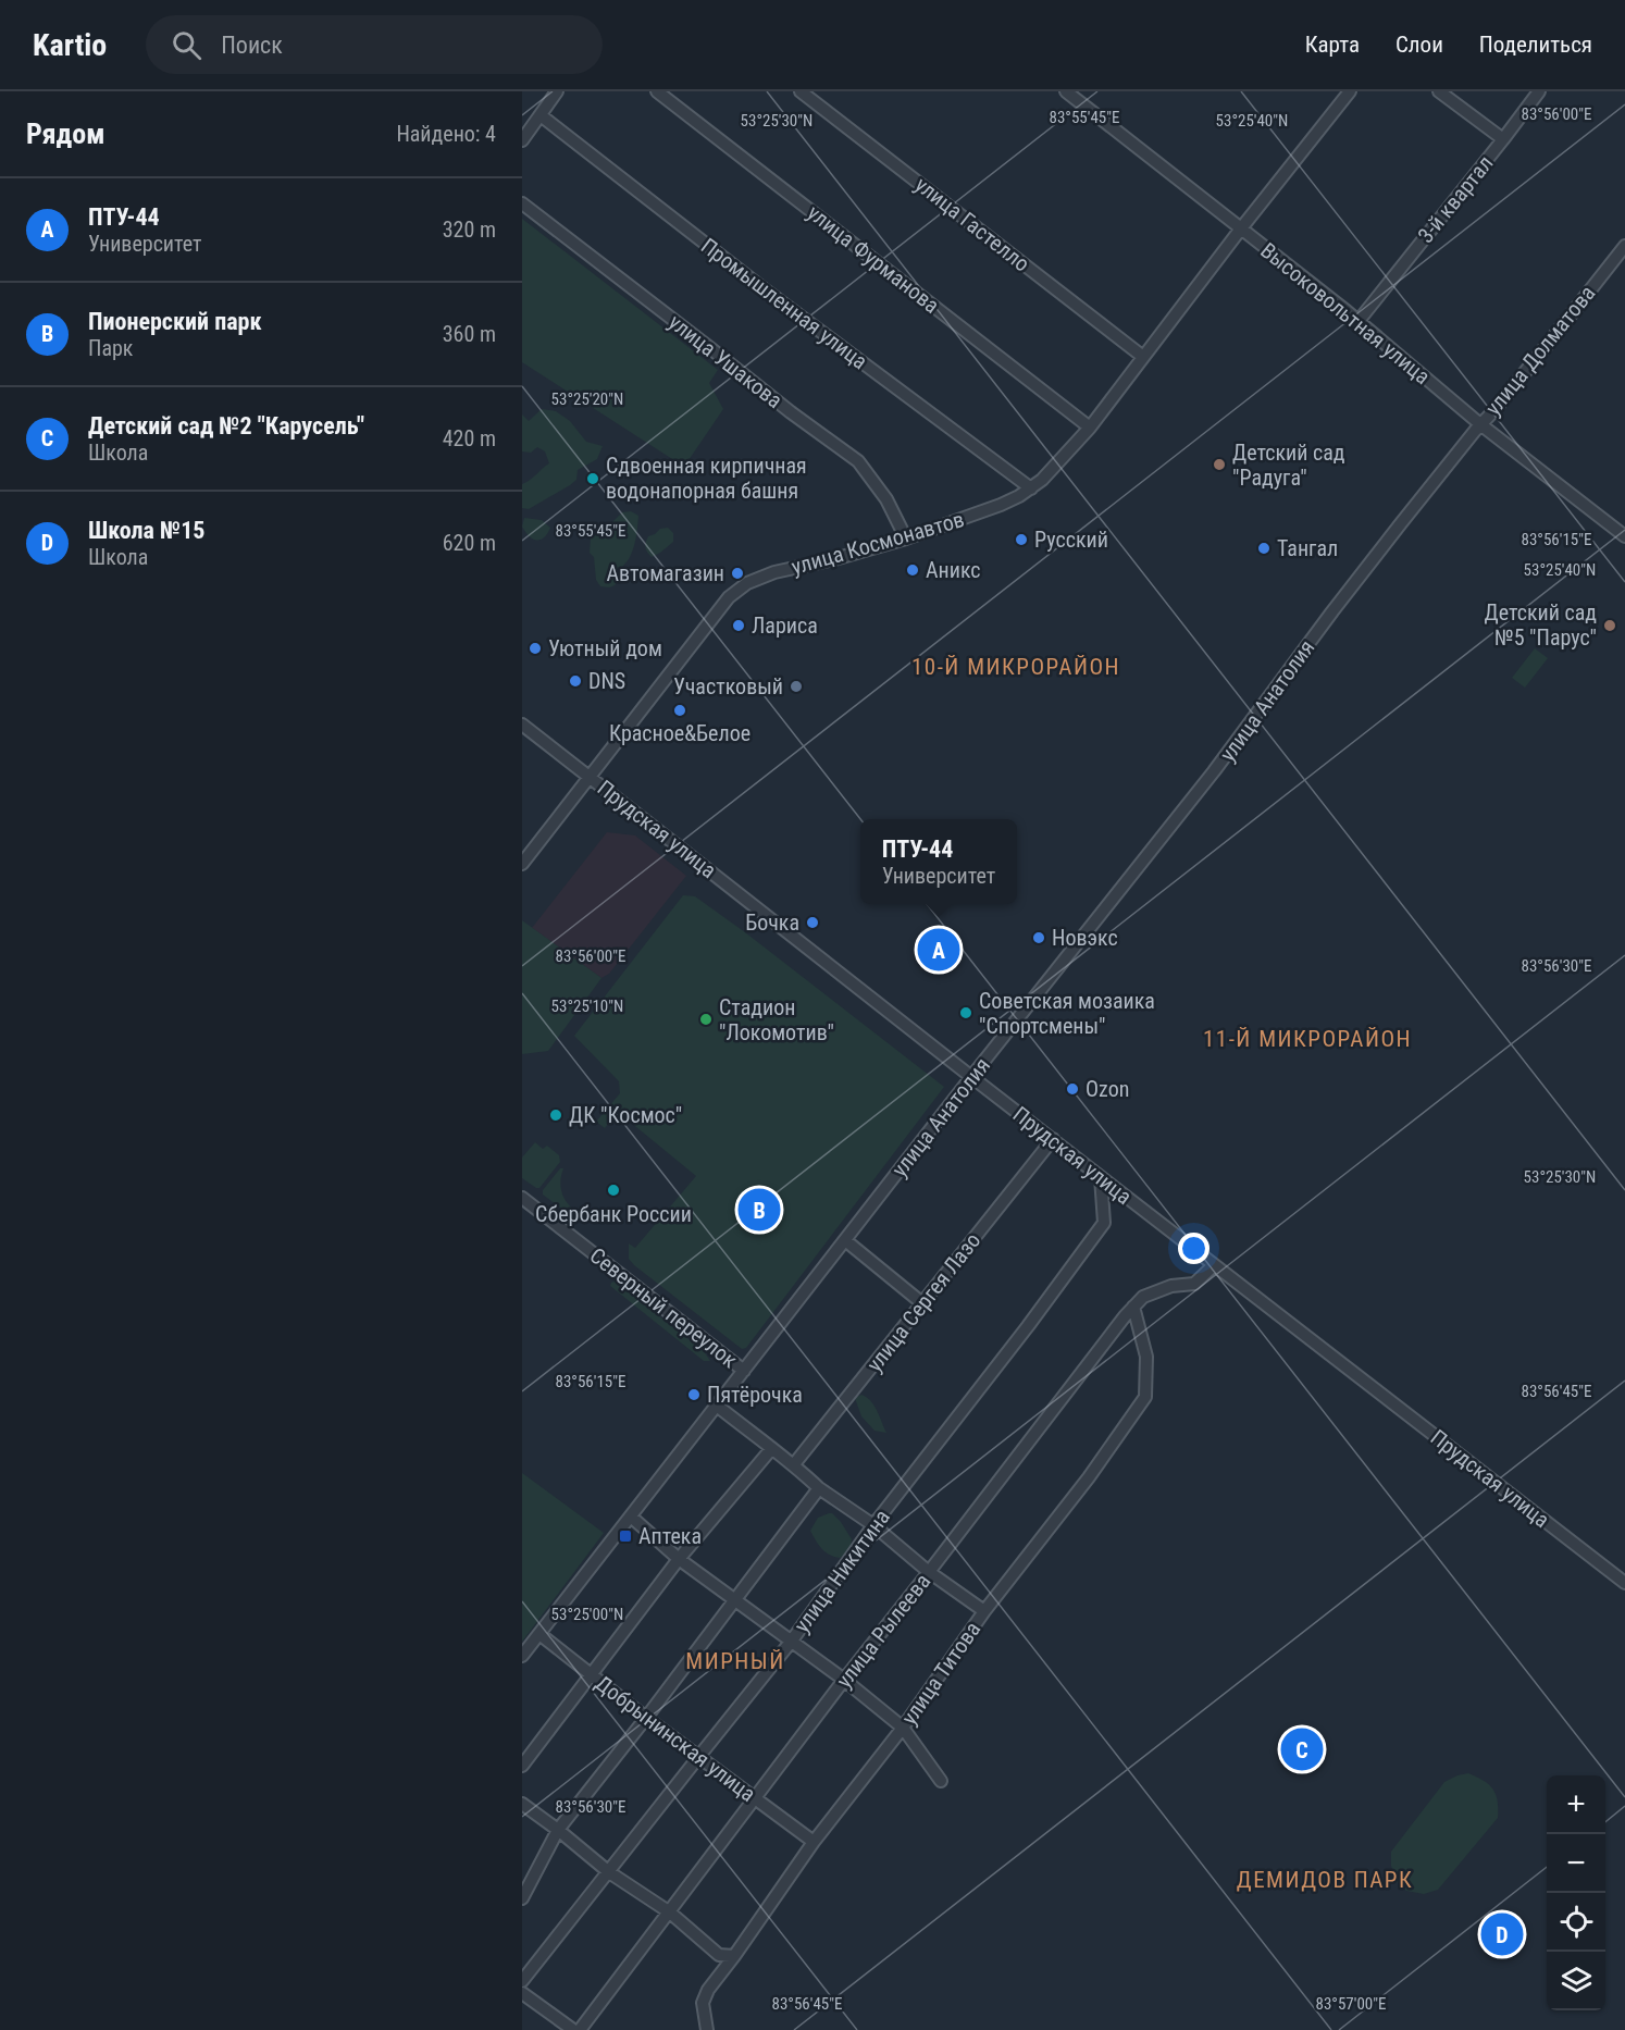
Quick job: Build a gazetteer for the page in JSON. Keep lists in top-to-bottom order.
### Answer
{
  "streets": {
    "street": [
      "3-й квартал",
      "улица Гастелло",
      "улица Фурманова",
      "Промышленная улица",
      "Высоковольтная улица",
      "улица Долматова",
      "улица Ушакова",
      "улица Космонавтов",
      "улица Анатолия",
      "Прудская улица",
      "улица Сергея Лазо",
      "Северный переулок",
      "улица Никитина",
      "улица Рылеева",
      "улица Титова",
      "Добрынинская улица"
    ]
  },
  "crossings": [
    ["3-й квартал", "Высоковольтная улица"],
    ["улица Гастелло", "улица Космонавтов"],
    ["улица Фурманова", "улица Космонавтов"],
    ["Промышленная улица", "улица Космонавтов"],
    ["Высоковольтная улица", "улица Долматова"],
    ["Высоковольтная улица", "улица Космонавтов"],
    ["Высоковольтная улица", "улица Анатолия"],
    ["улица Долматова", "улица Анатолия"],
    ["улица Ушакова", "улица Космонавтов"],
    ["улица Космонавтов", "Прудская улица"],
    ["улица Анатолия", "Прудская улица"],
    ["улица Анатолия", "Северный переулок"],
    ["улица Анатолия", "Добрынинская улица"],
    ["Прудская улица", "улица Сергея Лазо"],
    ["Прудская улица", "улица Никитина"],
    ["Прудская улица", "улица Рылеева"],
    ["улица Никитина", "Добрынинская улица"],
    ["улица Рылеева", "улица Титова"],
    ["улица Рылеева", "Добрынинская улица"],
    ["улица Титова", "Добрынинская улица"]
  ],
  "districts": [
    "10-Й МИКРОРАЙОН",
    "11-Й МИКРОРАЙОН",
    "МИРНЫЙ",
    "ДЕМИДОВ ПАРК"
  ],
  "places": {
    "other": [
      "Детский сад \"Радуга\"",
      "Сдвоенная кирпичная водонапорная башня",
      "Русский",
      "Тангал",
      "Аникс",
      "Автомагазин",
      "Лариса",
      "Детский сад №5 \"Парус\"",
      "Уютный дом",
      "DNS",
      "Участковый",
      "Красное&Белое",
      "Бочка",
      "Новэкс",
      "Советская мозаика \"Спортсмены\"",
      "Стадион \"Локомотив\"",
      "Ozon",
      "ДК \"Космос\"",
      "Сбербанк России",
      "Пятёрочка"
    ],
    "transit": ["Аптека"]
  },
  "page": {
    "header": "Kartio",
    "search": "Поиск",
    "nav": ["Карта", "Слои", "Поделиться"],
    "heading": ["Рядом", "Найдено: 4"],
    "list": [
      {
        "mark": "A",
        "name": "ПТУ-44",
        "note": "Университет",
        "value": "320 m"
      },
      {
        "mark": "B",
        "name": "Пионерский парк",
        "note": "Парк",
        "value": "360 m"
      },
      {
        "mark": "C",
        "name": "Детский сад №2 \"Карусель\"",
        "note": "Школа",
        "value": "420 m"
      },
      {
        "mark": "D",
        "name": "Школа №15",
        "note": "Школа",
        "value": "620 m"
      }
    ],
    "popup": ["ПТУ-44", "Университет"],
    "pins": [
      "A",
      "B",
      "C",
      "D"
    ],
    "map_buttons": ["+", "−"]
  },
  "coordinates": [
    "83°56'00\"E",
    "83°55'45\"E",
    "53°25'40\"N",
    "53°25'30\"N",
    "53°25'20\"N",
    "83°56'15\"E",
    "83°56'30\"E",
    "53°25'10\"N",
    "83°56'45\"E",
    "53°25'00\"N",
    "83°57'00\"E"
  ]
}
